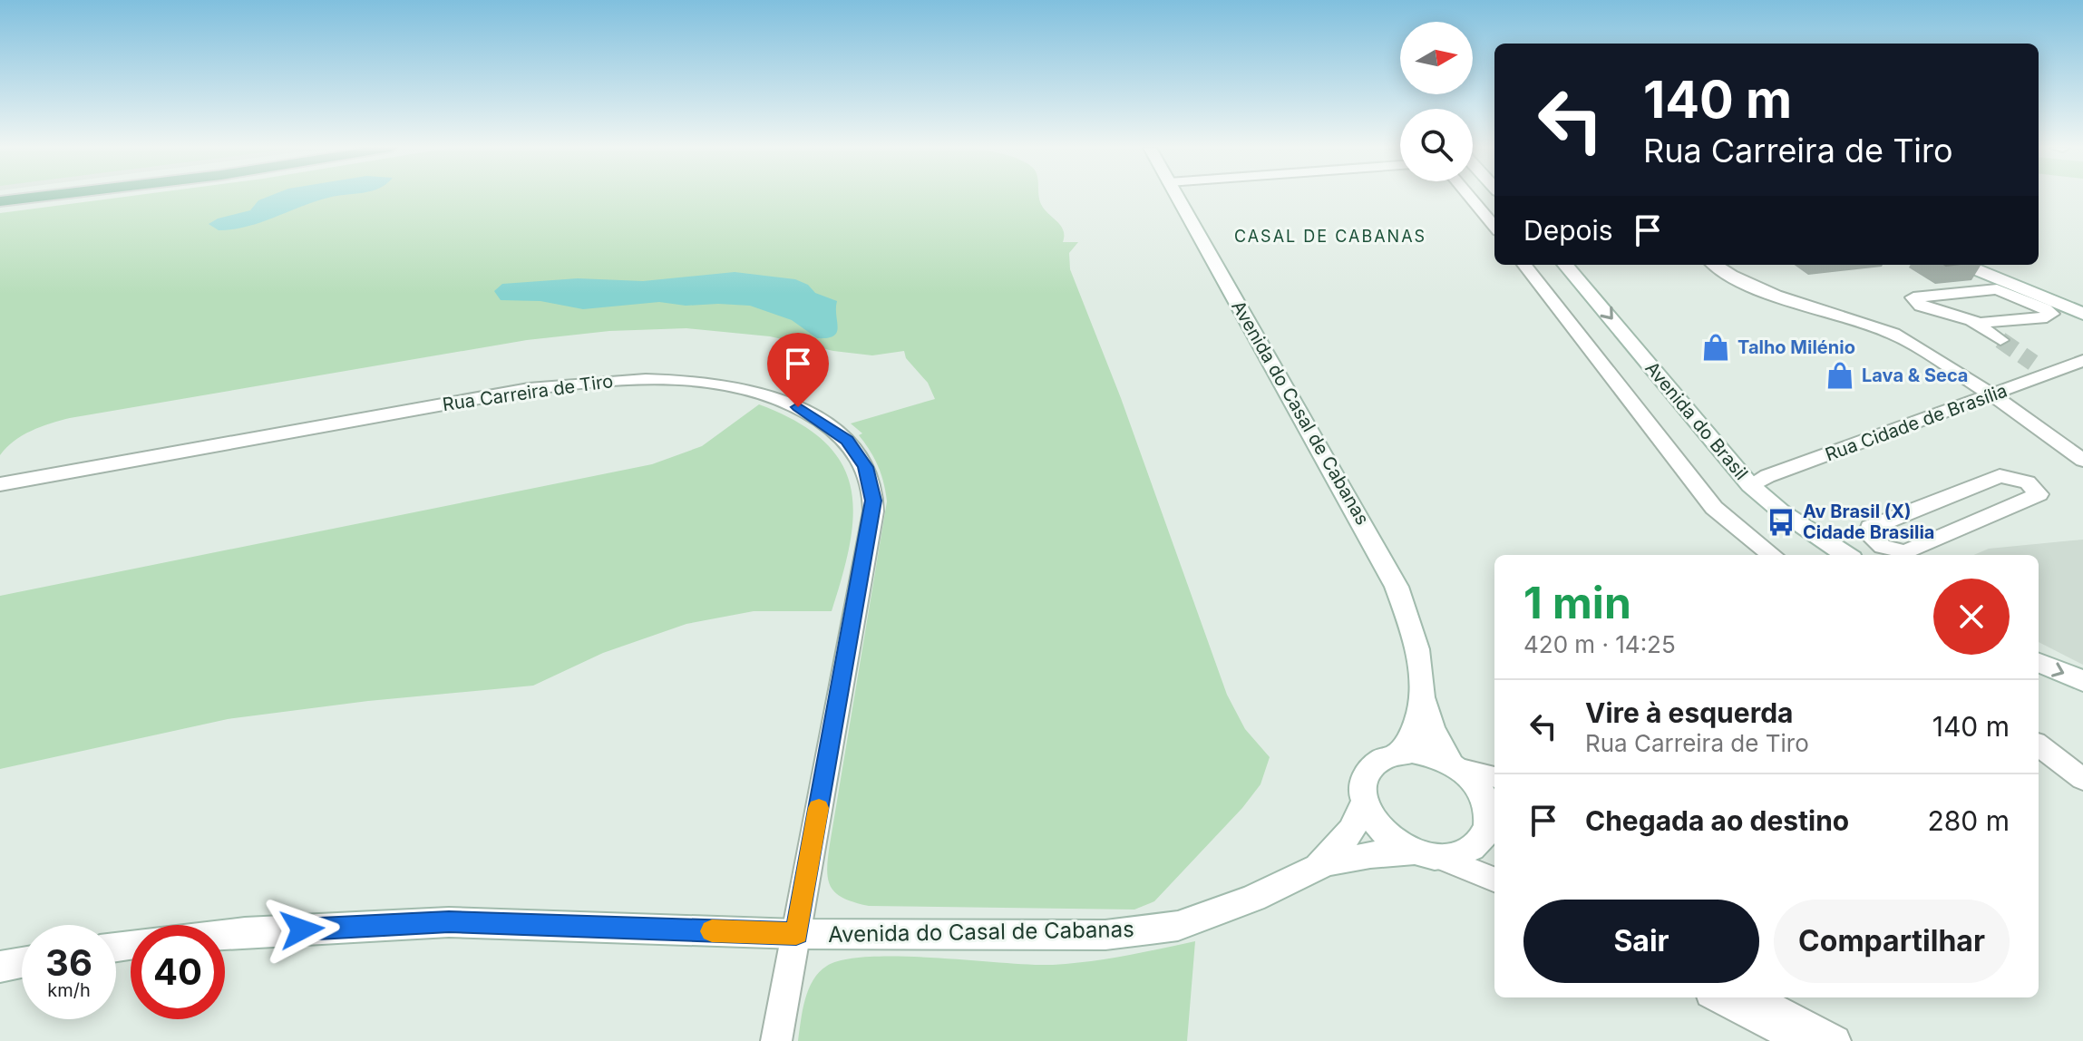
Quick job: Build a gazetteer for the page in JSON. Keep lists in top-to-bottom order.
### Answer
{
  "streets": {
    "street": [
      "Rua Carreira de Tiro",
      "Avenida do Casal de Cabanas",
      "Avenida do Brasil",
      "Rua Cidade de Brasília"
    ]
  },
  "crossings": [
    ["Rua Carreira de Tiro", "Avenida do Casal de Cabanas"],
    ["Avenida do Brasil", "Rua Cidade de Brasília"]
  ],
  "districts": ["CASAL DE CABANAS"],
  "places": {
    "shop": ["Talho Milénio", "Lava & Seca"],
    "bus stop": ["Av Brasil (X) Cidade Brasilia"]
  },
  "north": "right",
  "page": {
    "turn": ["140 m", "Rua Carreira de Tiro"],
    "then": "Depois",
    "heading": ["1 min", "420 m · 14:25"],
    "list": [
      {
        "name": "Vire à esquerda",
        "note": "Rua Carreira de Tiro",
        "value": "140 m"
      },
      {
        "name": "Chegada ao destino",
        "value": "280 m"
      }
    ],
    "buttons": ["Sair", "Compartilhar"],
    "speed": "36 km/h",
    "limit": "40"
  }
}
